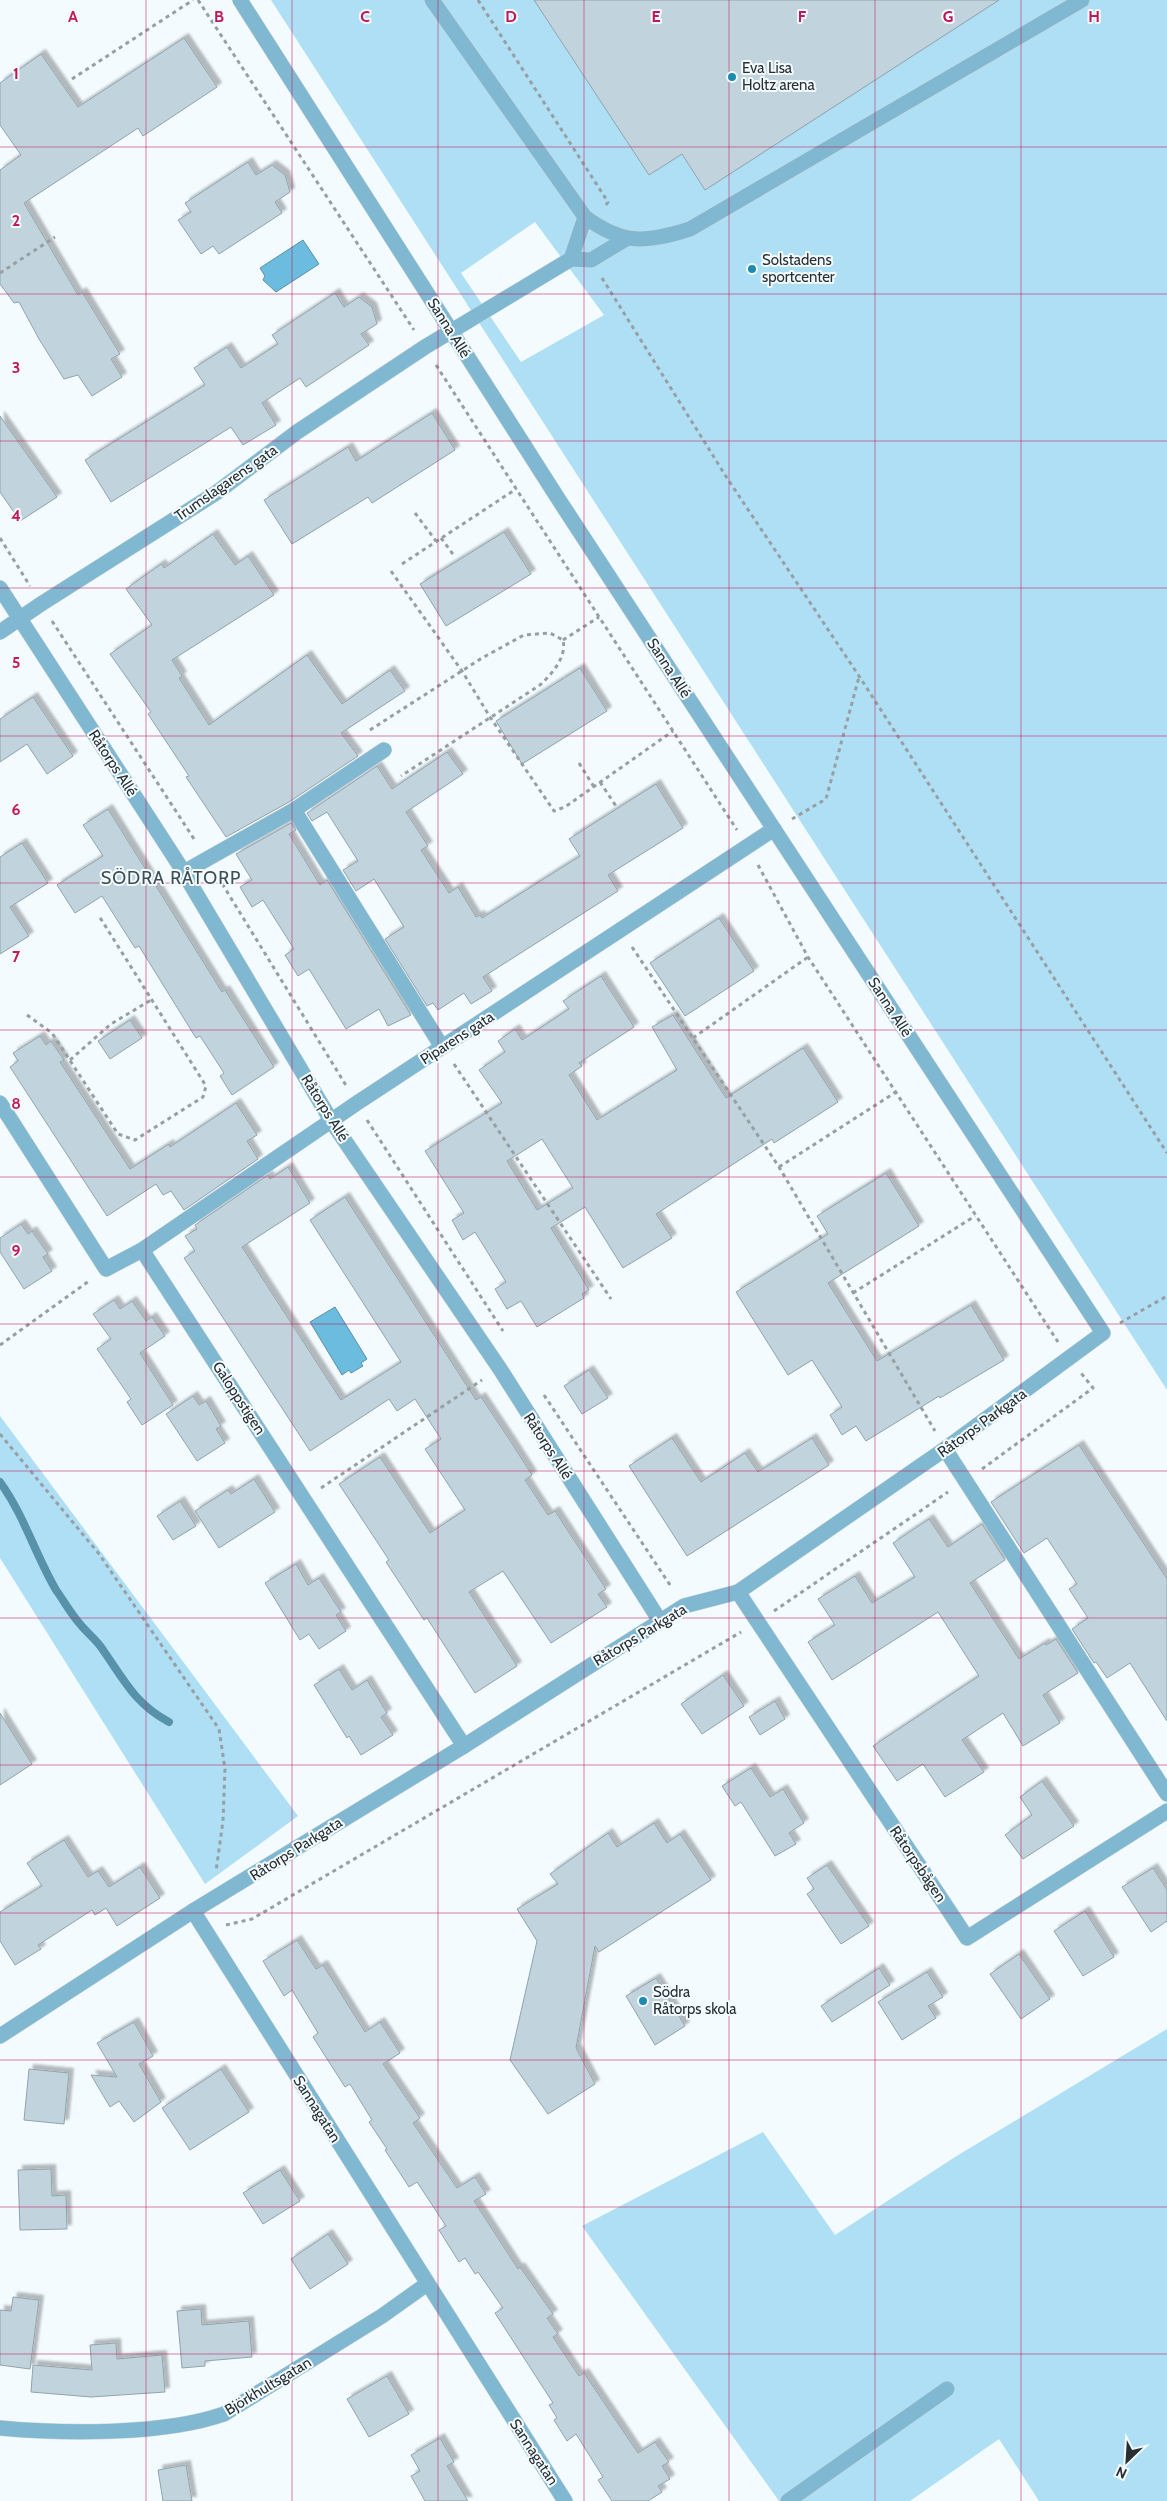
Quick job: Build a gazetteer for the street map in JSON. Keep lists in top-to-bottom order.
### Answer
{
  "streets": {
    "street": [
      "Sanna Allé",
      "Trumslagarens gata",
      "Råtorps Allé",
      "Piparens gata",
      "Galoppstigen",
      "Råtorps Parkgata",
      "Råtorpsbågen",
      "Sannagatan",
      "Björkhultsgatan"
    ]
  },
  "crossings": [
    ["Sanna Allé", "Trumslagarens gata"],
    ["Sanna Allé", "Piparens gata"],
    ["Sanna Allé", "Råtorps Parkgata"],
    ["Trumslagarens gata", "Råtorps Allé"],
    ["Råtorps Allé", "Piparens gata"],
    ["Råtorps Allé", "Råtorps Parkgata"],
    ["Piparens gata", "Galoppstigen"],
    ["Galoppstigen", "Råtorps Parkgata"],
    ["Råtorps Parkgata", "Råtorpsbågen"],
    ["Råtorps Parkgata", "Sannagatan"],
    ["Sannagatan", "Björkhultsgatan"]
  ],
  "districts": ["SÖDRA RÅTORP"],
  "places": ["Eva Lisa Holtz arena", "Solstadens sportcenter", "Södra Råtorps skola"],
  "north": "bottom left",
  "grid": {
    "columns": [
      "A",
      "B",
      "C",
      "D",
      "E",
      "F",
      "G",
      "H"
    ],
    "rows": [
      "1",
      "2",
      "3",
      "4",
      "5",
      "6",
      "7",
      "8",
      "9"
    ]
  }
}
